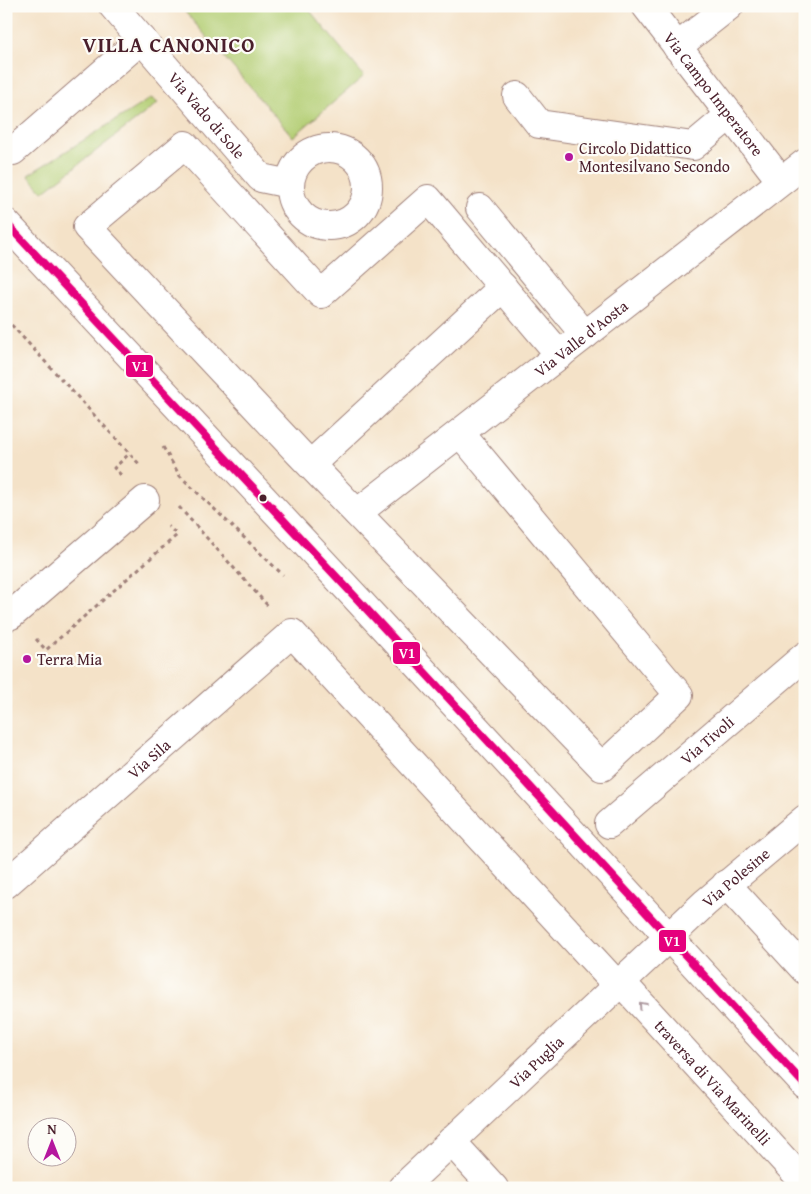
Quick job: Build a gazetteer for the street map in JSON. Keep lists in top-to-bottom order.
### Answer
{
  "streets": {
    "street": [
      "Via Campo Imperatore",
      "Via Vado di Sole",
      "Via Valle d'Aosta",
      "Via Tivoli",
      "Via Sila",
      "Via Polesine",
      "Via Puglia",
      "traversa di Via Marinelli"
    ]
  },
  "crossings": [
    ["Via Campo Imperatore", "Via Valle d'Aosta"],
    ["Via Sila", "traversa di Via Marinelli"],
    ["Via Polesine", "Via Puglia"],
    ["Via Puglia", "traversa di Via Marinelli"]
  ],
  "districts": ["VILLA CANONICO"],
  "places": ["Circolo Didattico Montesilvano Secondo", "Terra Mia"],
  "lines": ["transit line V1"],
  "north": "top"
}
